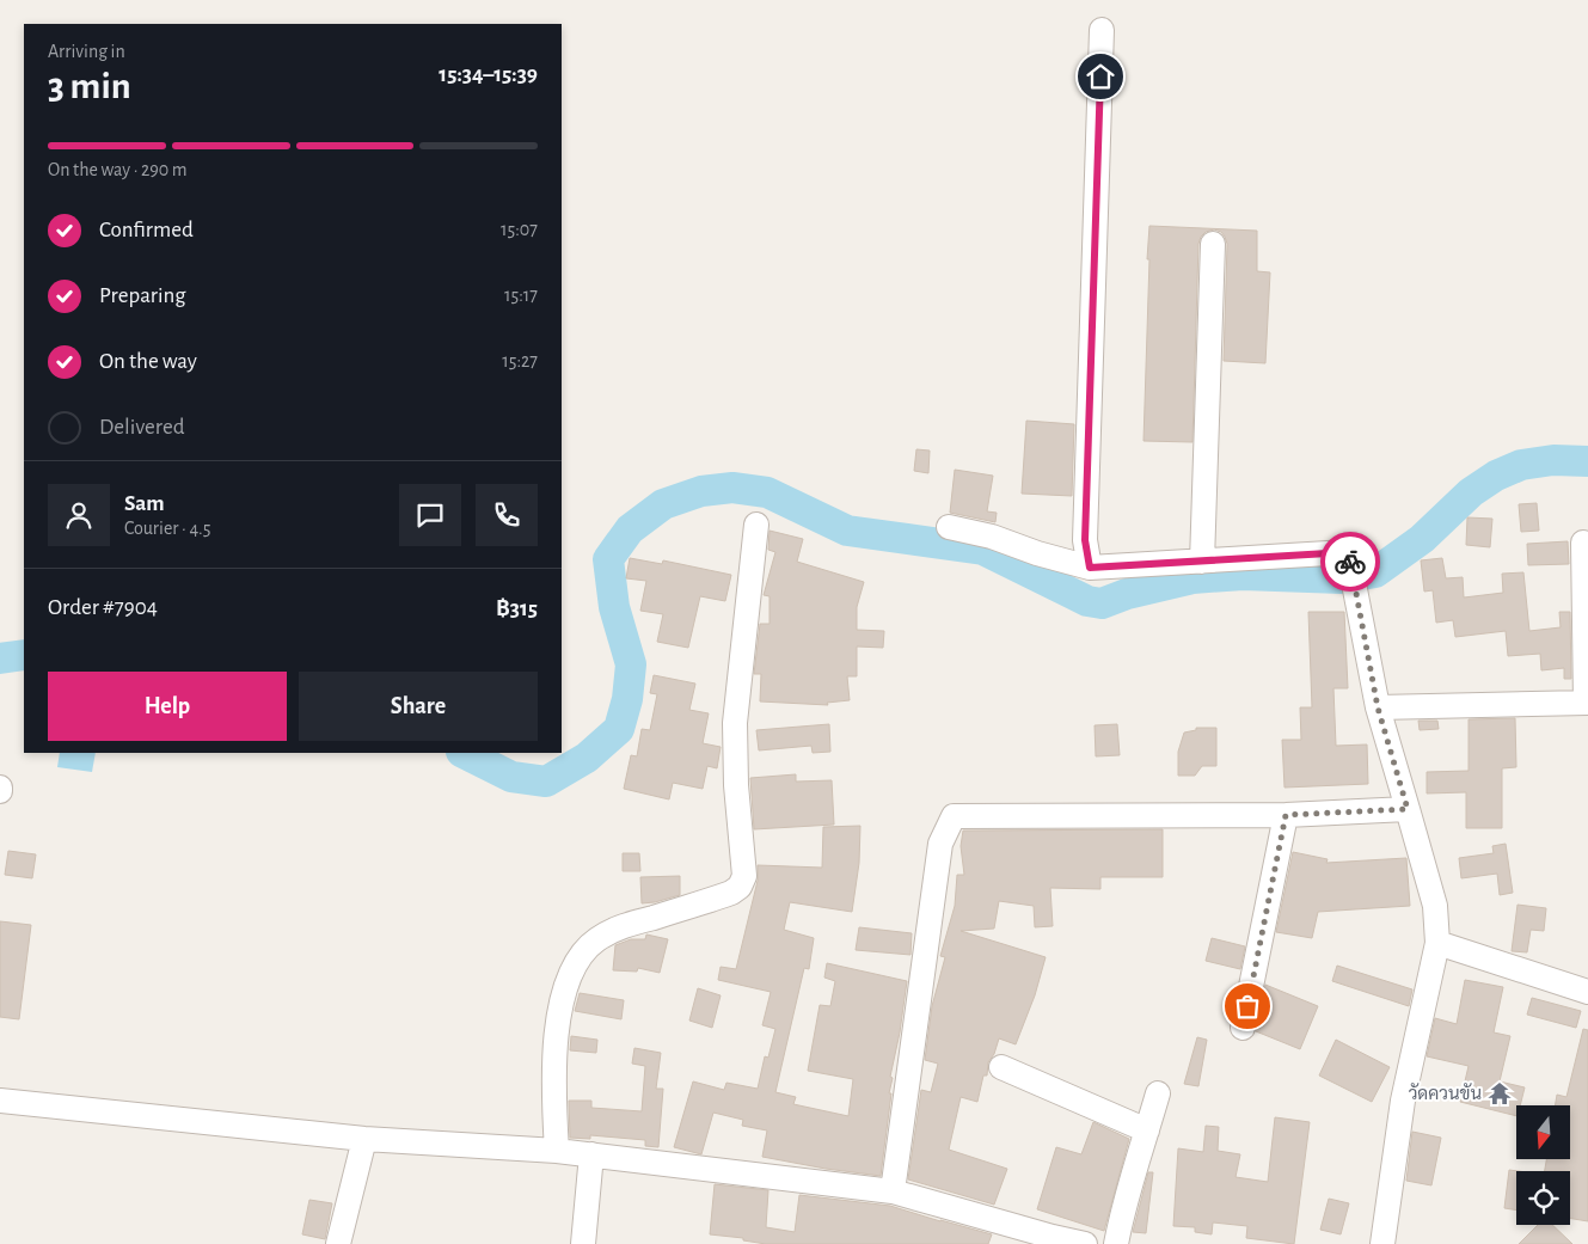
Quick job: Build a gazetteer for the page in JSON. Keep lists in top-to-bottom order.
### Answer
{
  "places": {
    "temple": ["วัดควนขัน"]
  },
  "north": "bottom",
  "page": {
    "heading": ["3 min", "Arriving in", "15:34–15:39"],
    "panel": [
      "Sam",
      "Courier · 4.5",
      "Order #7904",
      "฿315"
    ],
    "bar": "On the way · 290 m",
    "list": [
      ["Confirmed", "15:07"],
      ["Preparing", "15:17"],
      ["On the way", "15:27"],
      "Delivered"
    ],
    "buttons": ["Help", "Share"]
  }
}
